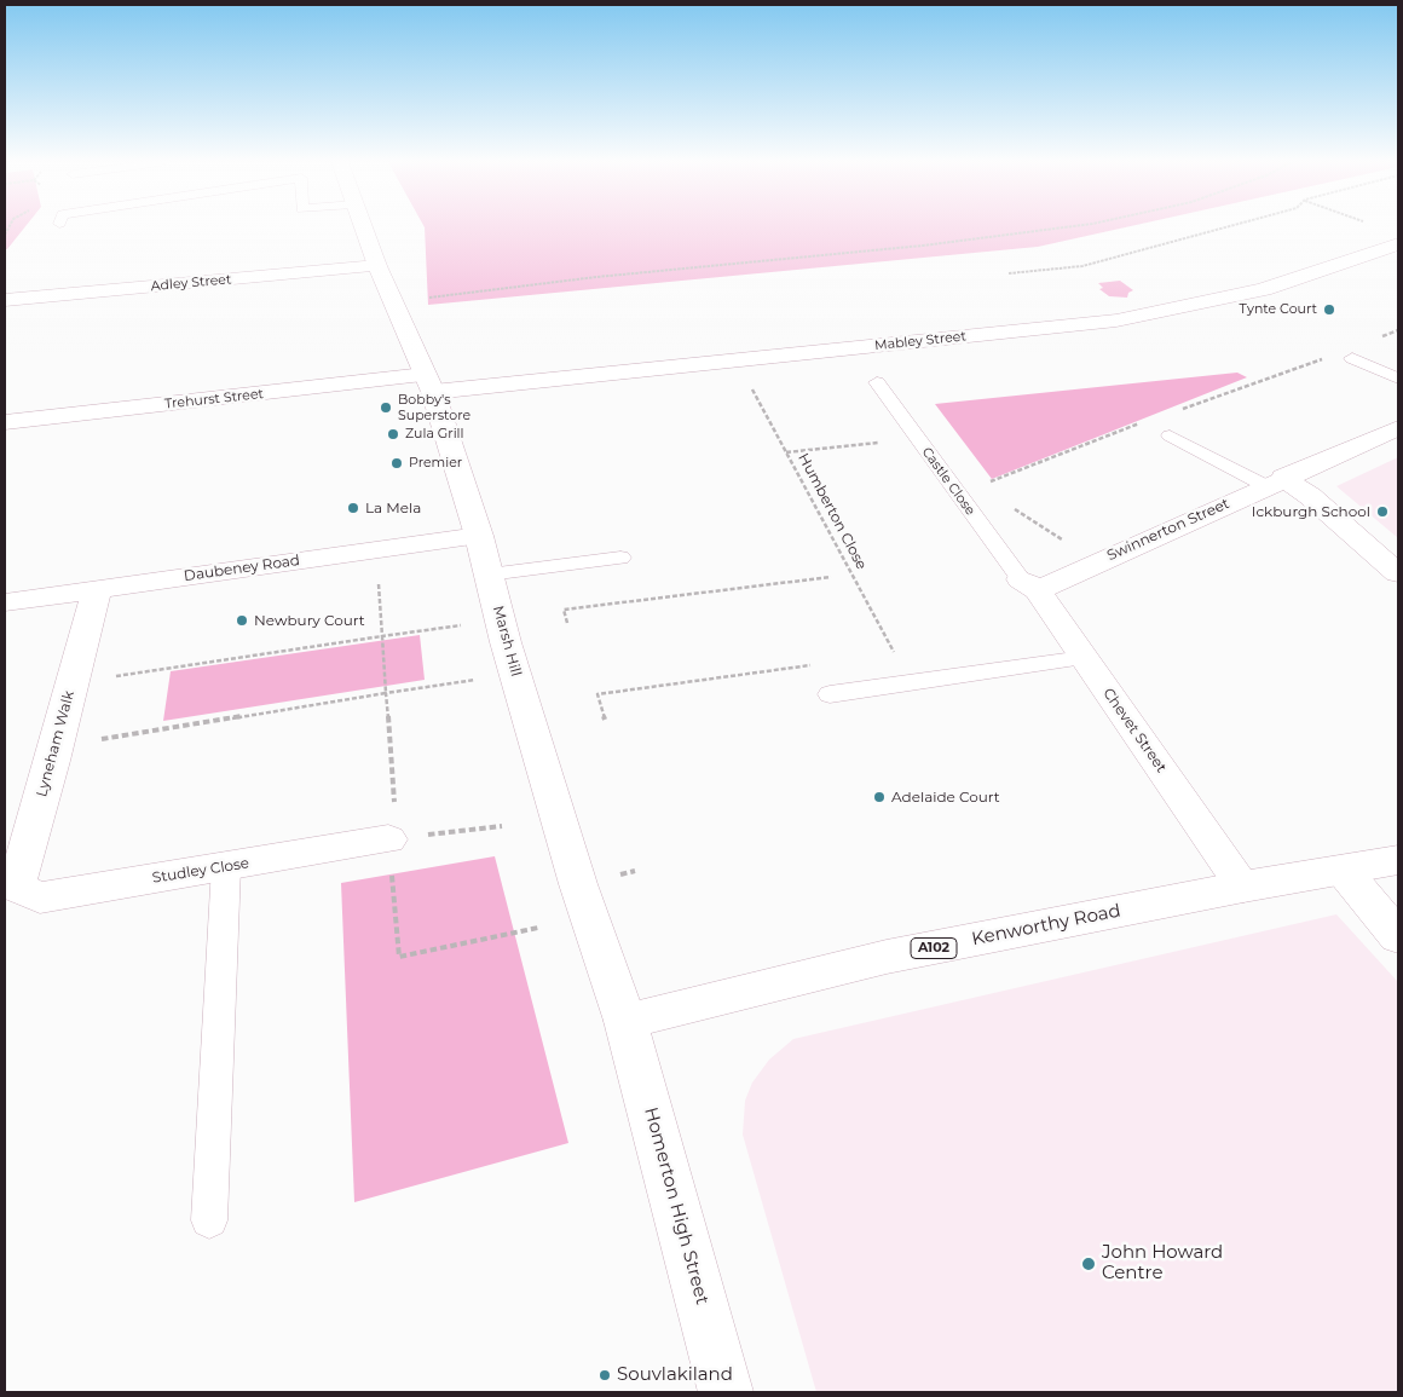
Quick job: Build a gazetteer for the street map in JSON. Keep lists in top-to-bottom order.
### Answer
{
  "streets": {
    "main road": [
      "Adley Street",
      "Mabley Street",
      "Trehurst Street",
      "Swinnerton Street",
      "Daubeney Road",
      "Marsh Hill",
      "Chevet Street",
      "Lyneham Walk",
      "Studley Close",
      "Kenworthy Road",
      "A102",
      "Homerton High Street"
    ],
    "lane": ["Castle Close"],
    "path": ["Humberton Close"]
  },
  "crossings": [
    ["Adley Street", "Marsh Hill"],
    ["Mabley Street", "Trehurst Street"],
    ["Mabley Street", "Marsh Hill"],
    ["Trehurst Street", "Marsh Hill"],
    ["Castle Close", "Swinnerton Street"],
    ["Castle Close", "Chevet Street"],
    ["Swinnerton Street", "Chevet Street"],
    ["Daubeney Road", "Marsh Hill"],
    ["Daubeney Road", "Lyneham Walk"],
    ["Marsh Hill", "Kenworthy Road"],
    ["Marsh Hill", "Homerton High Street"],
    ["Chevet Street", "Kenworthy Road"],
    ["Lyneham Walk", "Studley Close"],
    ["Kenworthy Road", "Homerton High Street"]
  ],
  "places": [
    "Tynte Court",
    "Bobby's Superstore",
    "Zula Grill",
    "Premier",
    "La Mela",
    "Ickburgh School",
    "Newbury Court",
    "Adelaide Court",
    "John Howard Centre",
    "Souvlakiland"
  ]
}
